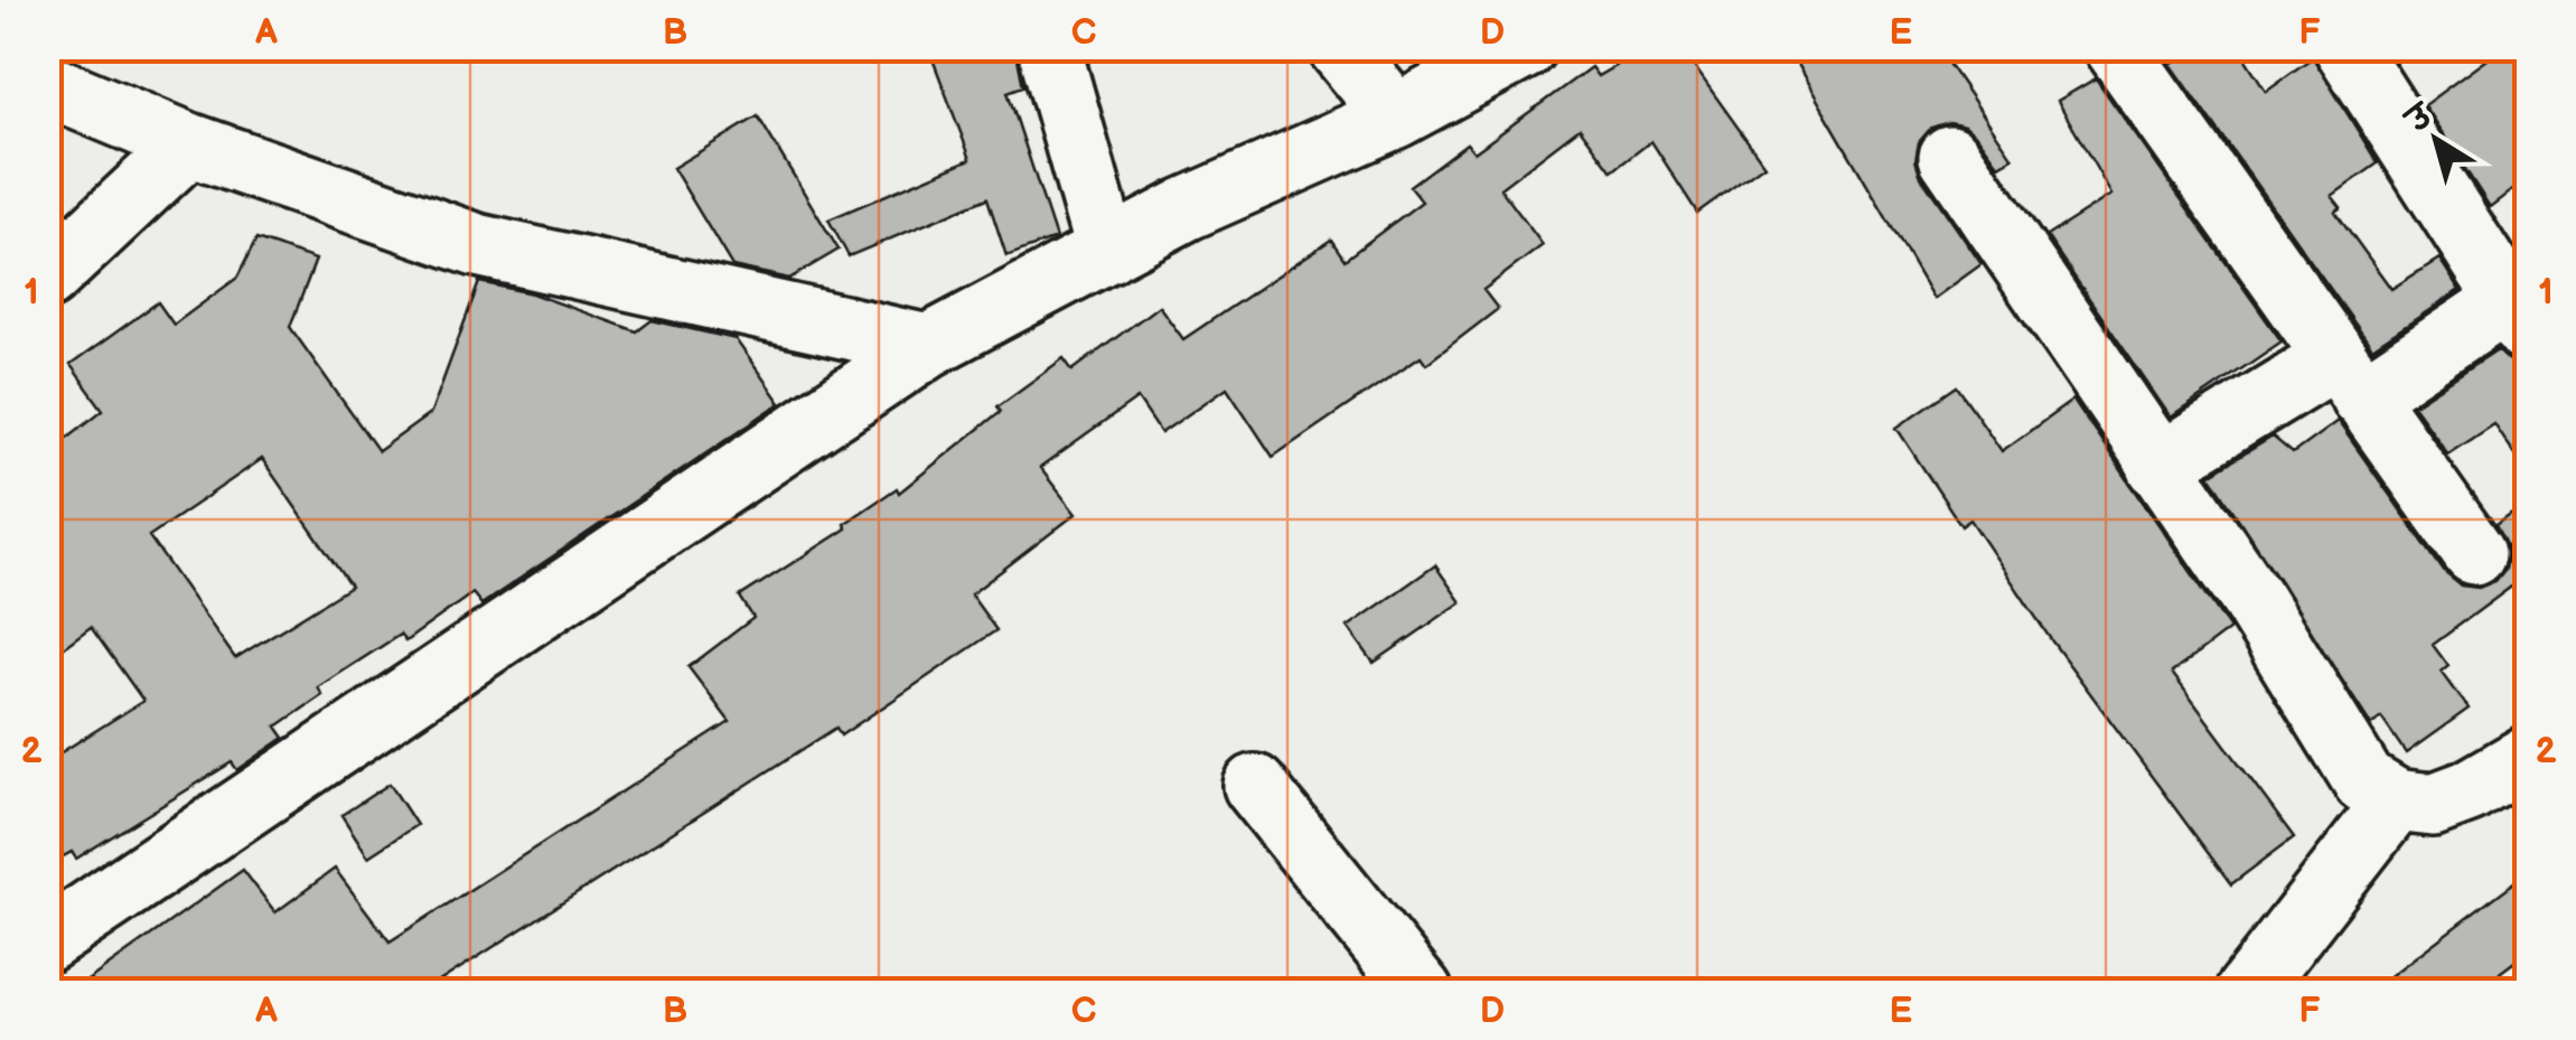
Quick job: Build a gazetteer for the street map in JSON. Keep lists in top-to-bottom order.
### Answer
{
  "north": "top left",
  "grid": {
    "columns": [
      "A",
      "B",
      "C",
      "D",
      "E",
      "F"
    ],
    "rows": ["1", "2"]
  }
}
